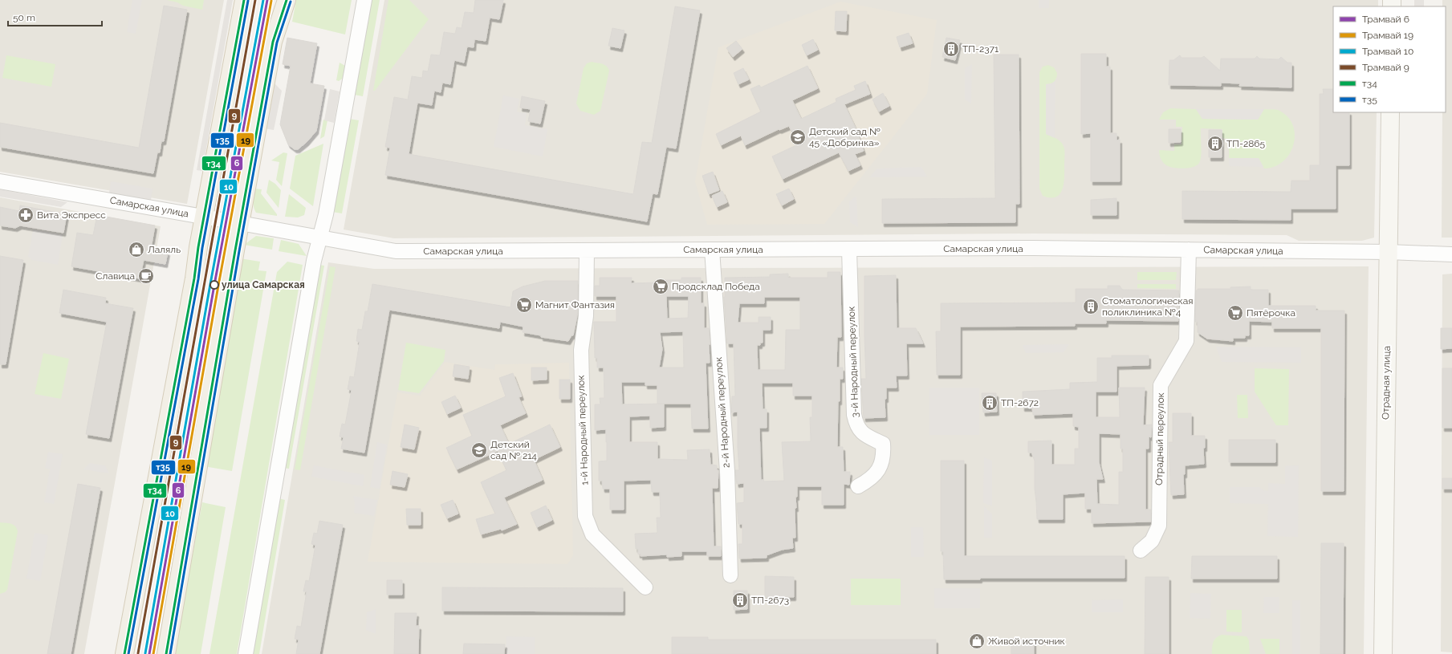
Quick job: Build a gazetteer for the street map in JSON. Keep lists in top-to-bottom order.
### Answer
{
  "streets": {
    "street": [
      "Самарская улица",
      "3-й Народный переулок",
      "Отрадная улица",
      "2-й Народный переулок",
      "1-й Народный переулок",
      "Отрадный переулок"
    ]
  },
  "crossings": [
    ["Самарская улица", "3-й Народный переулок"],
    ["Самарская улица", "Отрадная улица"],
    ["Самарская улица", "2-й Народный переулок"],
    ["Самарская улица", "1-й Народный переулок"],
    ["Самарская улица", "Отрадный переулок"]
  ],
  "places": {
    "building": [
      "ТП-2371",
      "ТП-2865",
      "Стоматологическая поликлиника №4",
      "ТП-2672",
      "ТП-2673"
    ],
    "school or university": ["Детский сад № 45 «Добринка»", "Детский сад № 214"],
    "pharmacy": ["Вита Экспресс"],
    "shop": ["Лаляль", "Живой источник"],
    "cafe": ["Славица"],
    "other": ["улица Самарская"],
    "supermarket": ["Продсклад Победа", "Магнит Фантазия", "Пятёрочка"]
  },
  "lines": [
    "tram line 6",
    "tram line 10",
    "tram line 9",
    "transit line т34",
    "tram line 19",
    "transit line т35"
  ],
  "legend": [
    "Трамвай 6",
    "Трамвай 19",
    "Трамвай 10",
    "Трамвай 9",
    "т34",
    "т35"
  ],
  "scale_bar": "50 m"
}
